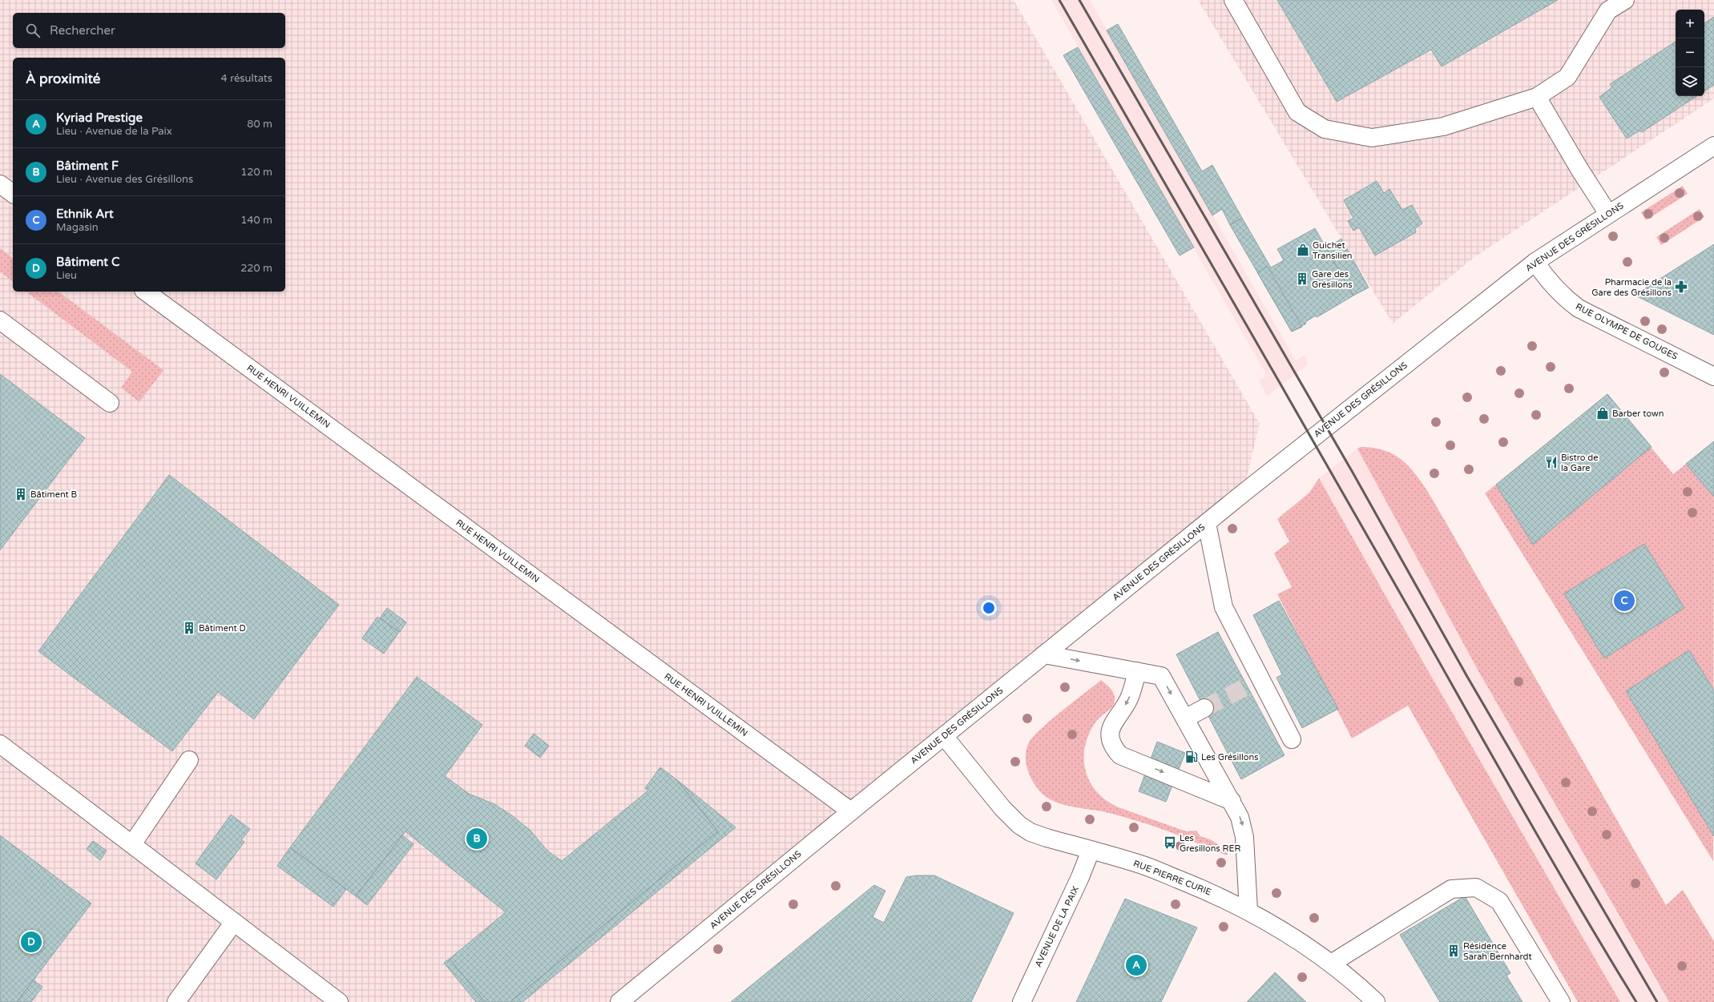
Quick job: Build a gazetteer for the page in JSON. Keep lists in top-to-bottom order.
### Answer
{
  "streets": {
    "street": [
      "AVENUE DES GRÉSILLONS",
      "RUE OLYMPE DE GOUGES",
      "RUE HENRI VUILLEMIN",
      "RUE PIERRE CURIE",
      "AVENUE DE LA PAIX"
    ]
  },
  "crossings": [
    ["AVENUE DES GRÉSILLONS", "RUE OLYMPE DE GOUGES"],
    ["AVENUE DES GRÉSILLONS", "RUE HENRI VUILLEMIN"],
    ["AVENUE DES GRÉSILLONS", "RUE PIERRE CURIE"],
    ["RUE PIERRE CURIE", "AVENUE DE LA PAIX"]
  ],
  "places": {
    "shop": ["Guichet Transilien", "Barber town"],
    "building": [
      "Gare des Grésillons",
      "Bâtiment B",
      "Bâtiment D",
      "Résidence Sarah Bernhardt"
    ],
    "pharmacy": ["Pharmacie de la Gare des Grésillons"],
    "restaurant": ["Bistro de la Gare"],
    "fuel station": ["Les Grésillons"],
    "bus stop": ["Les Gresillons RER"]
  },
  "page": {
    "map_buttons": ["+", "−"],
    "search": "Rechercher",
    "heading": ["À proximité", "4 résultats"],
    "list": [
      {
        "mark": "A",
        "name": "Kyriad Prestige",
        "note": "Lieu · Avenue de la Paix",
        "value": "80 m"
      },
      {
        "mark": "B",
        "name": "Bâtiment F",
        "note": "Lieu · Avenue des Grésillons",
        "value": "120 m"
      },
      {
        "mark": "C",
        "name": "Ethnik Art",
        "note": "Magasin",
        "value": "140 m"
      },
      {
        "mark": "D",
        "name": "Bâtiment C",
        "note": "Lieu",
        "value": "220 m"
      }
    ],
    "pins": [
      "C",
      "B",
      "D",
      "A"
    ]
  }
}
